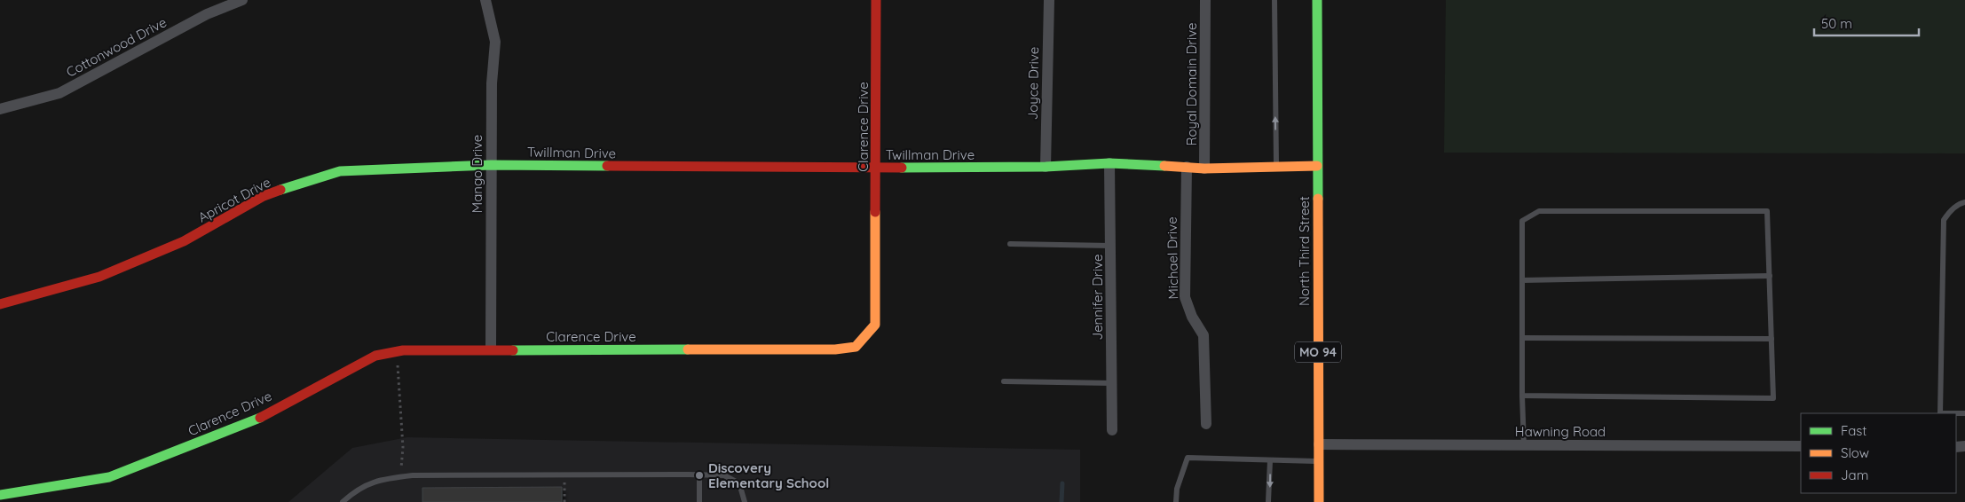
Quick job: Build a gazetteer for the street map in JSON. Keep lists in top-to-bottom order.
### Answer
{
  "streets": {
    "street": [
      "Cottonwood Drive",
      "Joyce Drive",
      "Royal Domain Drive",
      "Clarence Drive",
      "Twillman Drive",
      "Mango Drive",
      "Apricot Drive",
      "North Third Street",
      "Michael Drive",
      "Jennifer Drive",
      "MO 94",
      "Hawning Road"
    ]
  },
  "crossings": [
    ["Joyce Drive", "Twillman Drive"],
    ["Royal Domain Drive", "Twillman Drive"],
    ["Clarence Drive", "Twillman Drive"],
    ["Clarence Drive", "Mango Drive"],
    ["Twillman Drive", "Mango Drive"],
    ["Twillman Drive", "Apricot Drive"],
    ["Twillman Drive", "North Third Street"],
    ["Twillman Drive", "Michael Drive"],
    ["Twillman Drive", "Jennifer Drive"],
    ["Mango Drive", "Apricot Drive"],
    ["North Third Street", "Hawning Road"]
  ],
  "places": ["Discovery Elementary School"],
  "legend": ["Fast", "Slow", "Jam"],
  "scale_bar": "50 m"
}
